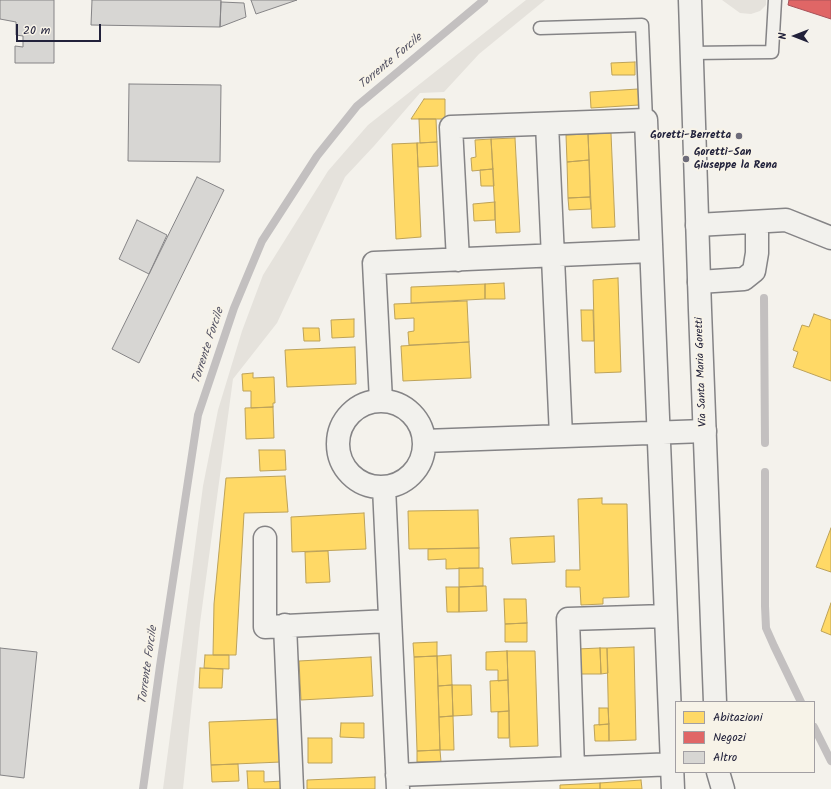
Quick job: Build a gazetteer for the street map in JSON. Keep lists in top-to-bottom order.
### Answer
{
  "streets": {
    "street": ["Via Santa Maria Goretti"]
  },
  "water": ["Torrente Forcile"],
  "places": ["Goretti-Berretta", "Goretti-San Giuseppe la Rena"],
  "legend": ["Abitazioni", "Negozi", "Altro"],
  "scale_bar": "20 m",
  "north": "left"
}
